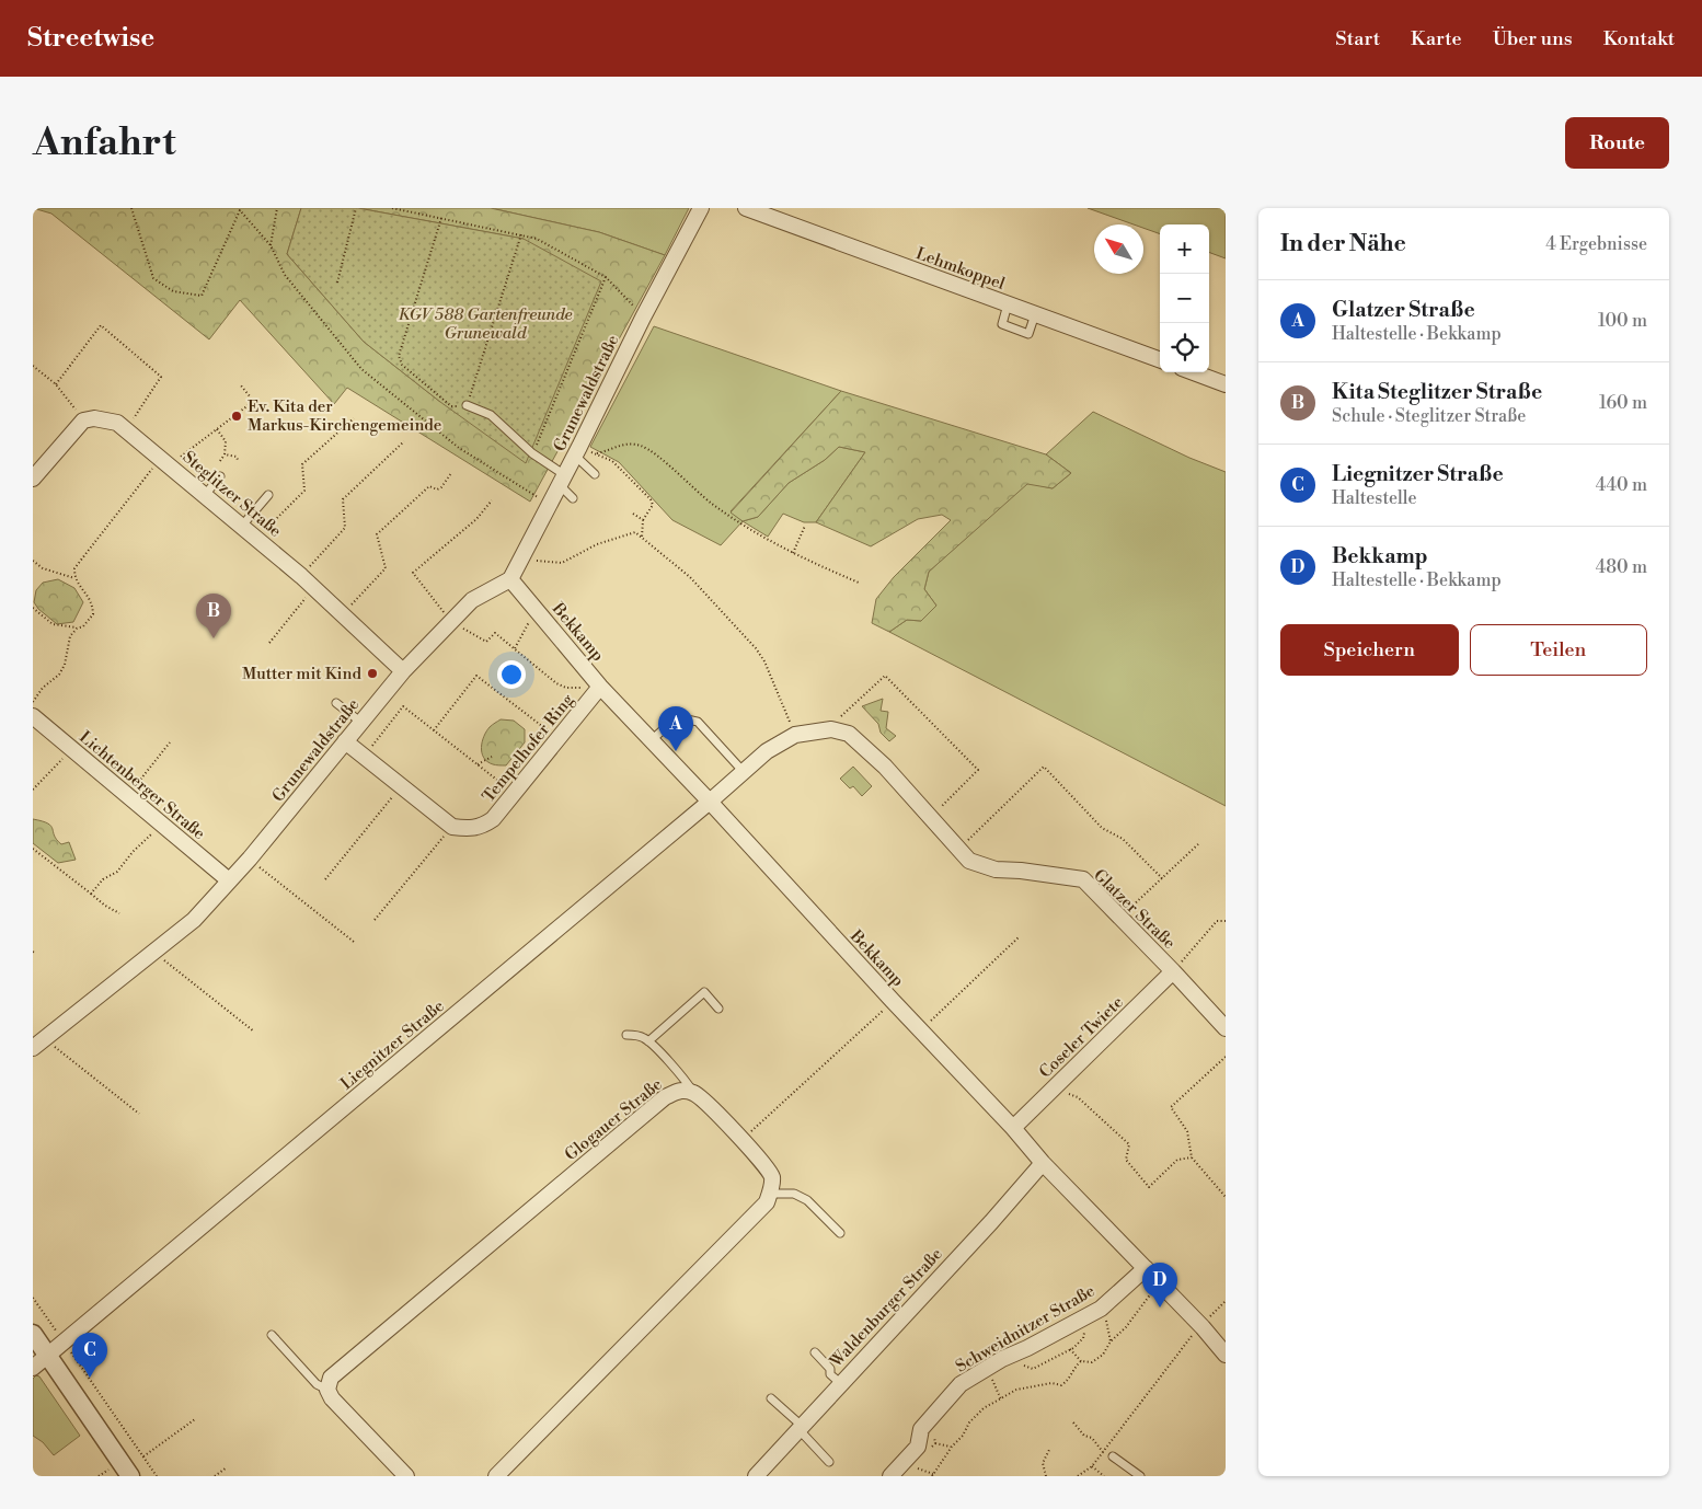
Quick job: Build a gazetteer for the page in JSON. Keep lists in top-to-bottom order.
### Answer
{
  "streets": {
    "street": [
      "Lehmkoppel",
      "Grunewaldstraße",
      "Steglitzer Straße",
      "Bekkamp",
      "Tempelhofer Ring",
      "Lichtenberger Straße",
      "Glatzer Straße",
      "Coseler Twiete",
      "Liegnitzer Straße",
      "Glogauer Straße",
      "Waldenburger Straße",
      "Schweidnitzer Straße"
    ]
  },
  "crossings": [
    ["Grunewaldstraße", "Steglitzer Straße"],
    ["Grunewaldstraße", "Bekkamp"],
    ["Grunewaldstraße", "Lichtenberger Straße"],
    ["Bekkamp", "Tempelhofer Ring"],
    ["Bekkamp", "Coseler Twiete"],
    ["Bekkamp", "Liegnitzer Straße"],
    ["Bekkamp", "Waldenburger Straße"],
    ["Bekkamp", "Schweidnitzer Straße"],
    ["Glatzer Straße", "Coseler Twiete"]
  ],
  "parks": ["KGV 588 Gartenfreunde Grunewald"],
  "places": ["Ev. Kita der Markus-Kirchengemeinde", "Mutter mit Kind"],
  "north": "top left",
  "page": {
    "header": "Streetwise",
    "nav": [
      "Start",
      "Karte",
      "Über uns",
      "Kontakt"
    ],
    "buttons": [
      "Route",
      ["Speichern", "Teilen"]
    ],
    "title": "Anfahrt",
    "heading": ["In der Nähe", "4 Ergebnisse"],
    "map_buttons": ["+", "−"],
    "list": [
      {
        "mark": "A",
        "name": "Glatzer Straße",
        "note": "Haltestelle · Bekkamp",
        "value": "100 m"
      },
      {
        "mark": "B",
        "name": "Kita Steglitzer Straße",
        "note": "Schule · Steglitzer Straße",
        "value": "160 m"
      },
      {
        "mark": "C",
        "name": "Liegnitzer Straße",
        "note": "Haltestelle",
        "value": "440 m"
      },
      {
        "mark": "D",
        "name": "Bekkamp",
        "note": "Haltestelle · Bekkamp",
        "value": "480 m"
      }
    ],
    "pins": [
      "B",
      "A",
      "D",
      "C"
    ]
  }
}
